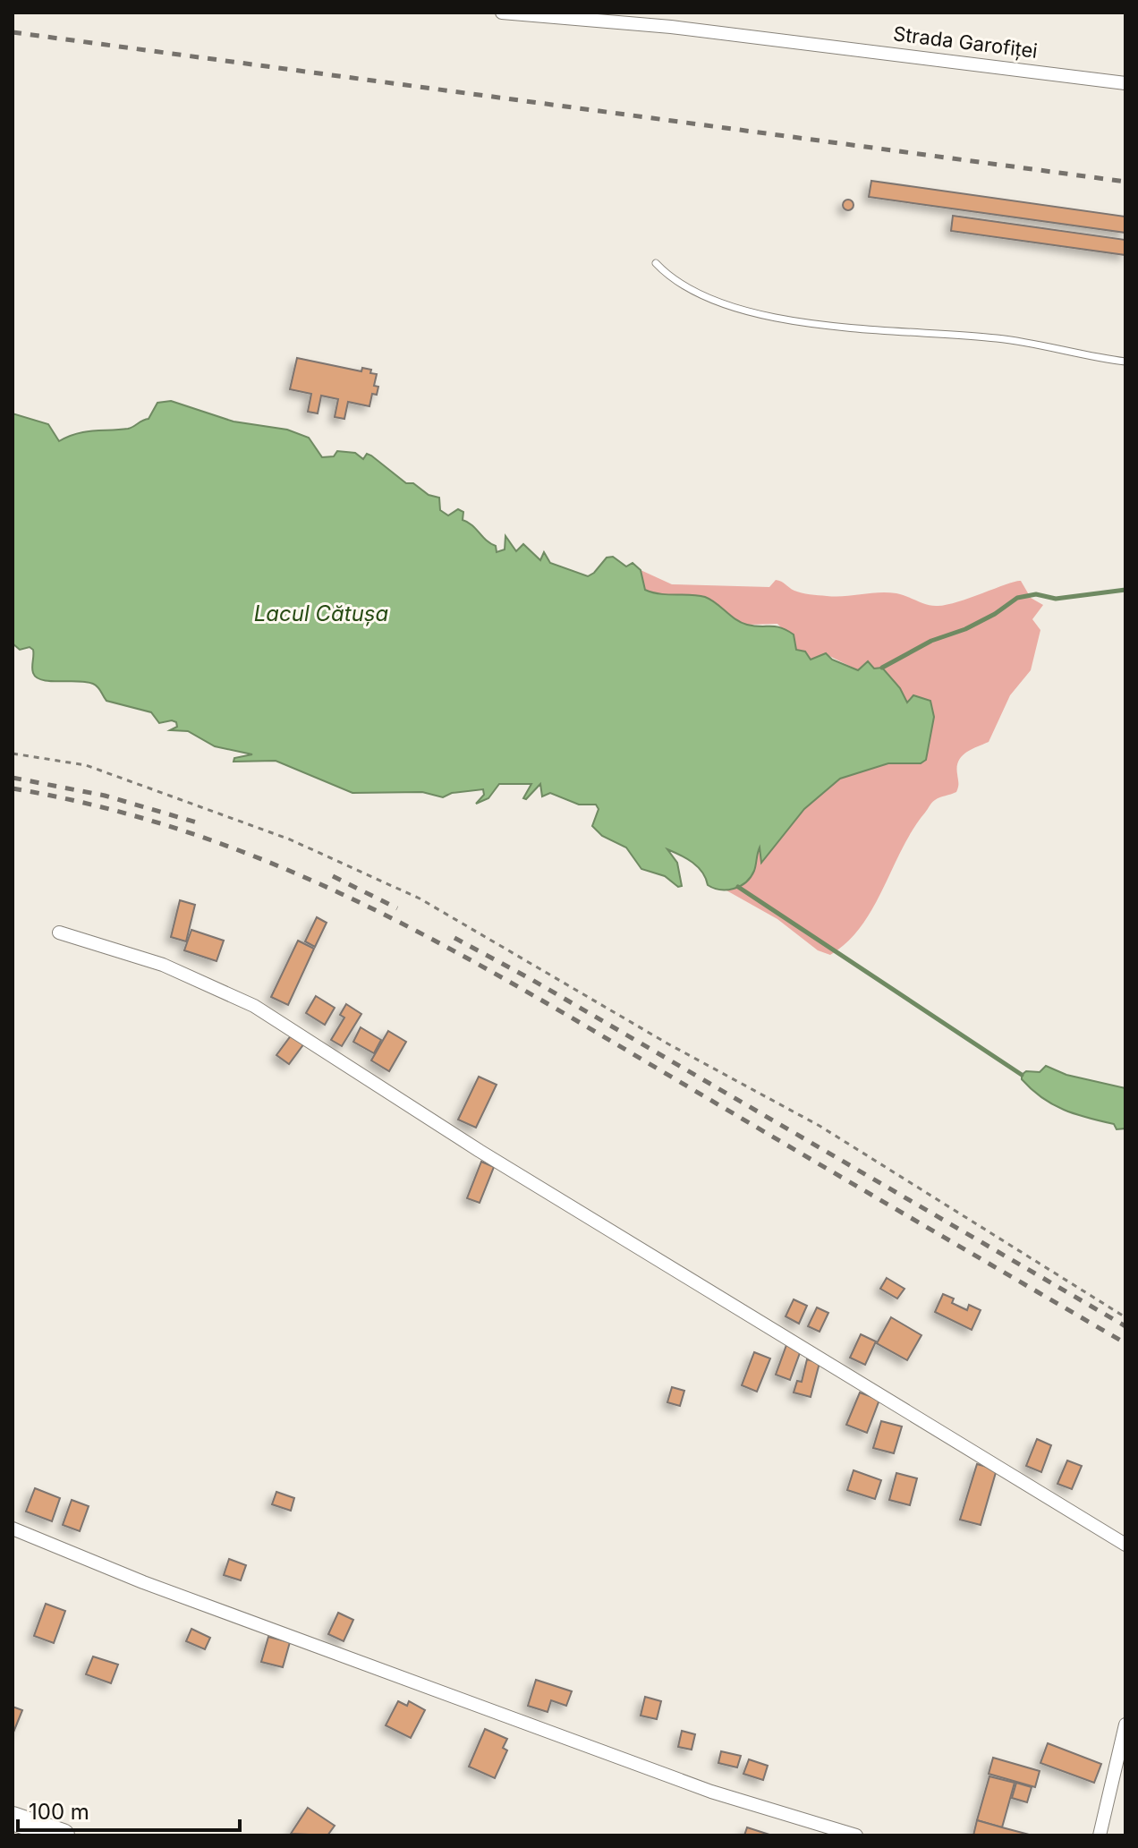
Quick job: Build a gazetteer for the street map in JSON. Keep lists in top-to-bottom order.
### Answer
{
  "streets": {
    "street": ["Strada Garofiței"]
  },
  "water": ["Lacul Cătușa"],
  "scale_bar": "100 m"
}
